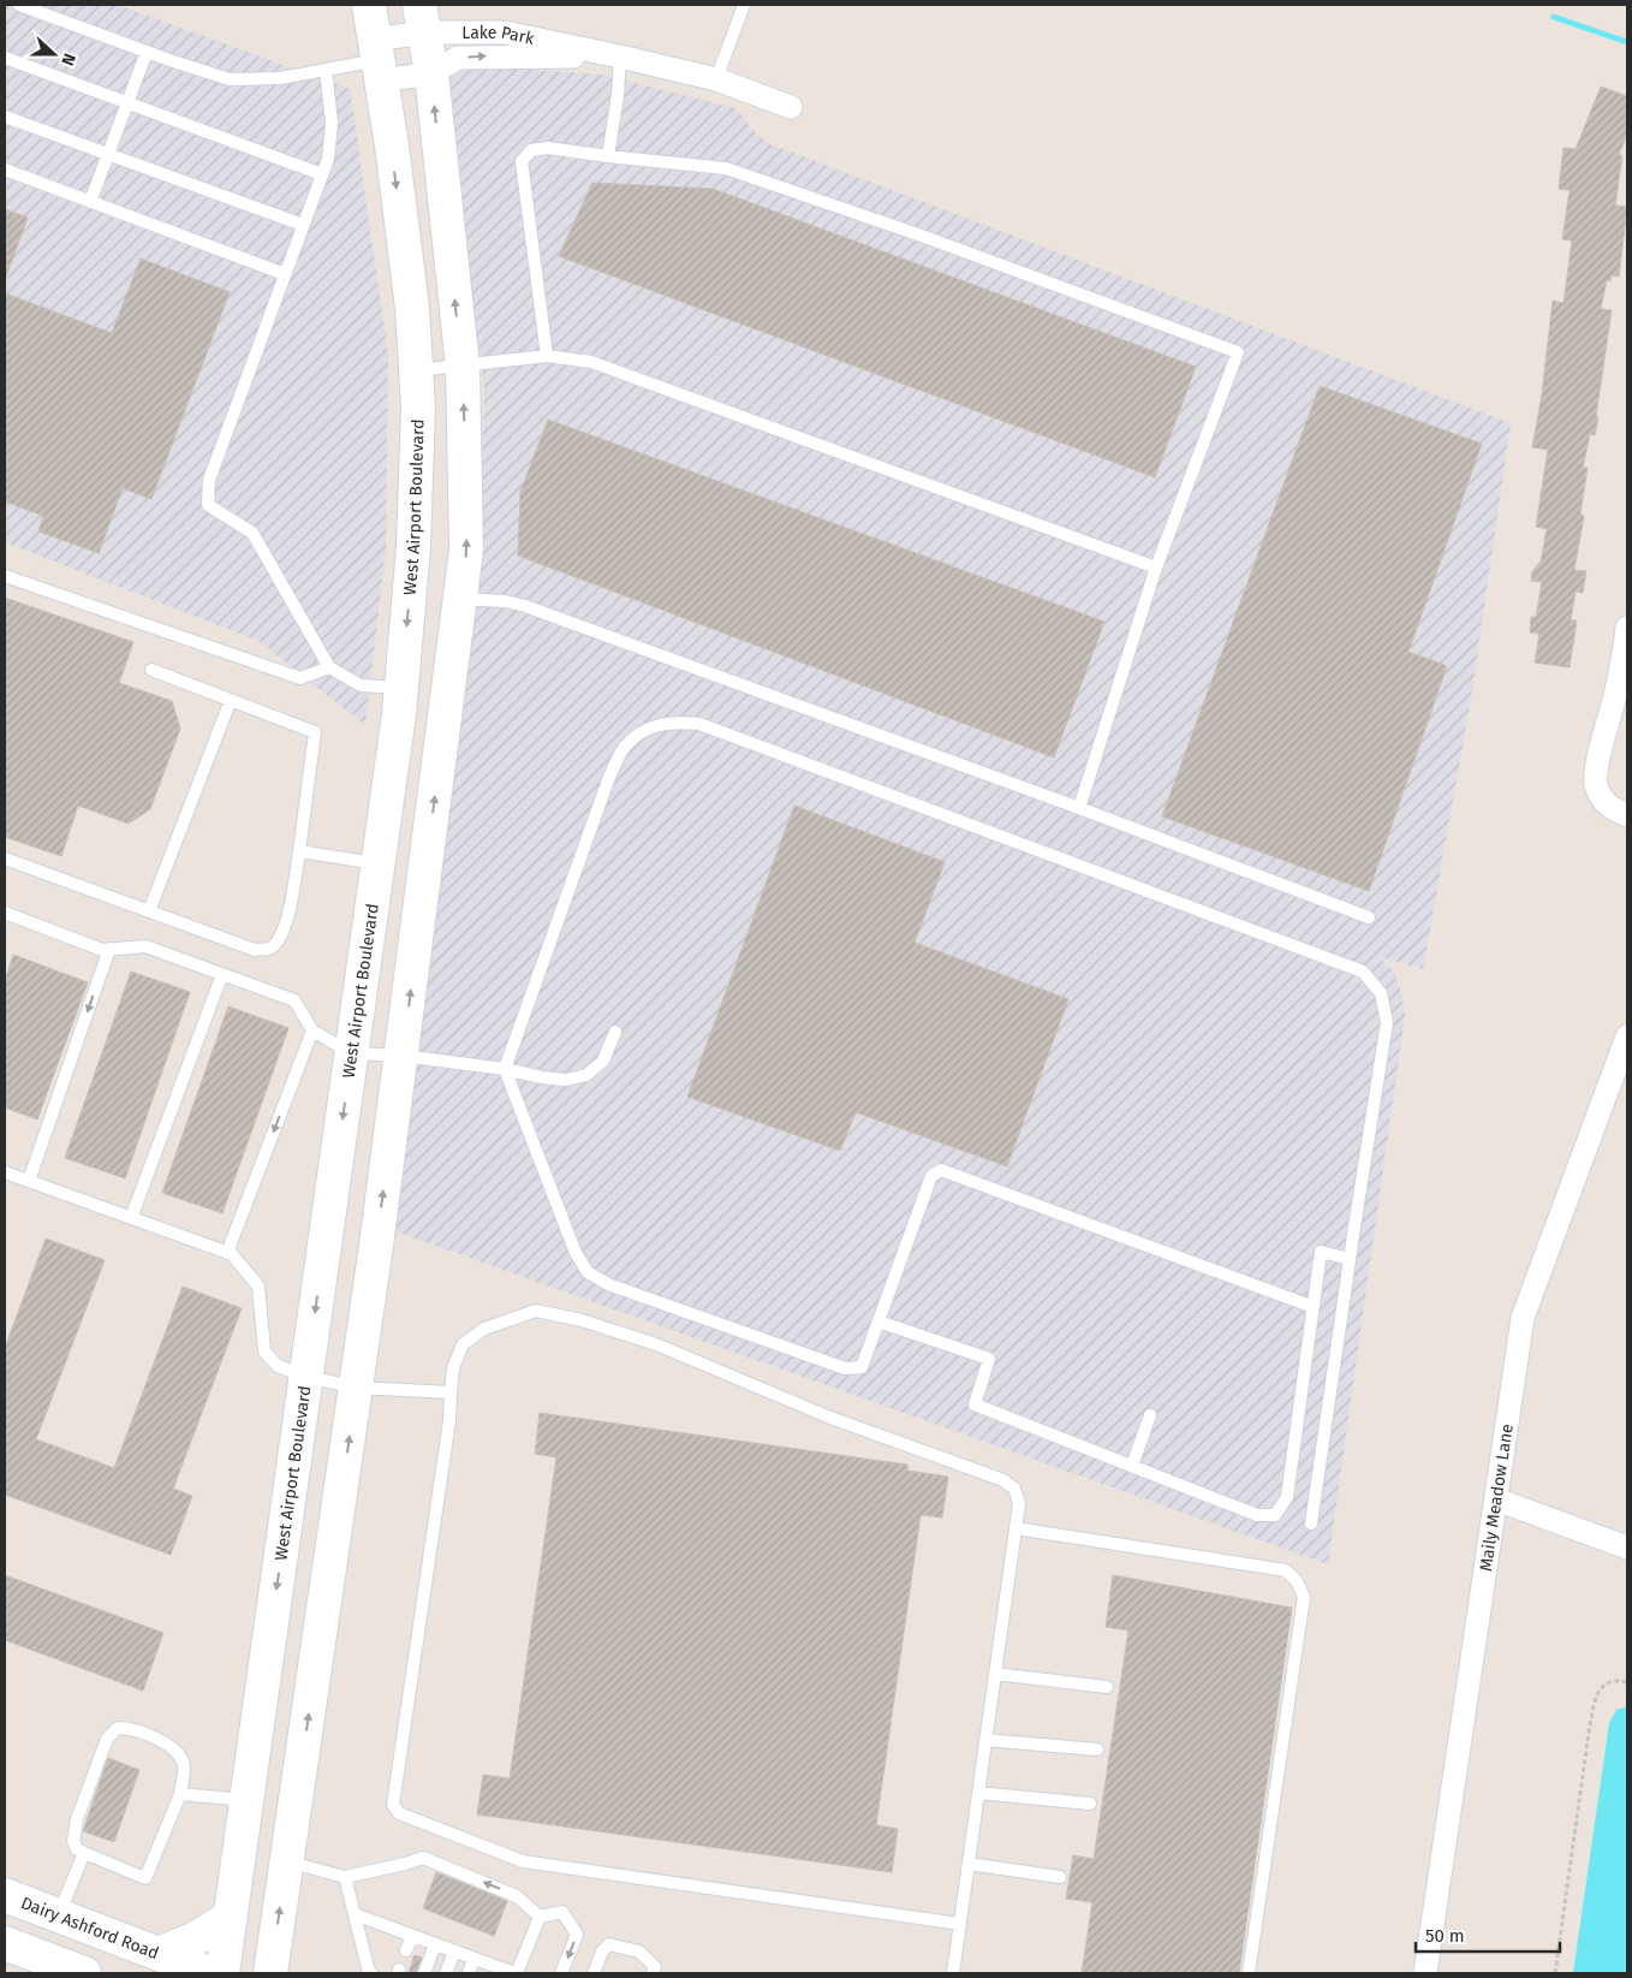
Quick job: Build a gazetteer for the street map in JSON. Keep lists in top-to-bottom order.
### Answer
{
  "streets": {
    "main road": ["West Airport Boulevard", "Dairy Ashford Road"],
    "street": ["Lake Park", "Maily Meadow Lane"]
  },
  "crossings": [
    ["Lake Park", "West Airport Boulevard"]
  ],
  "scale_bar": "50 m",
  "north": "right"
}
